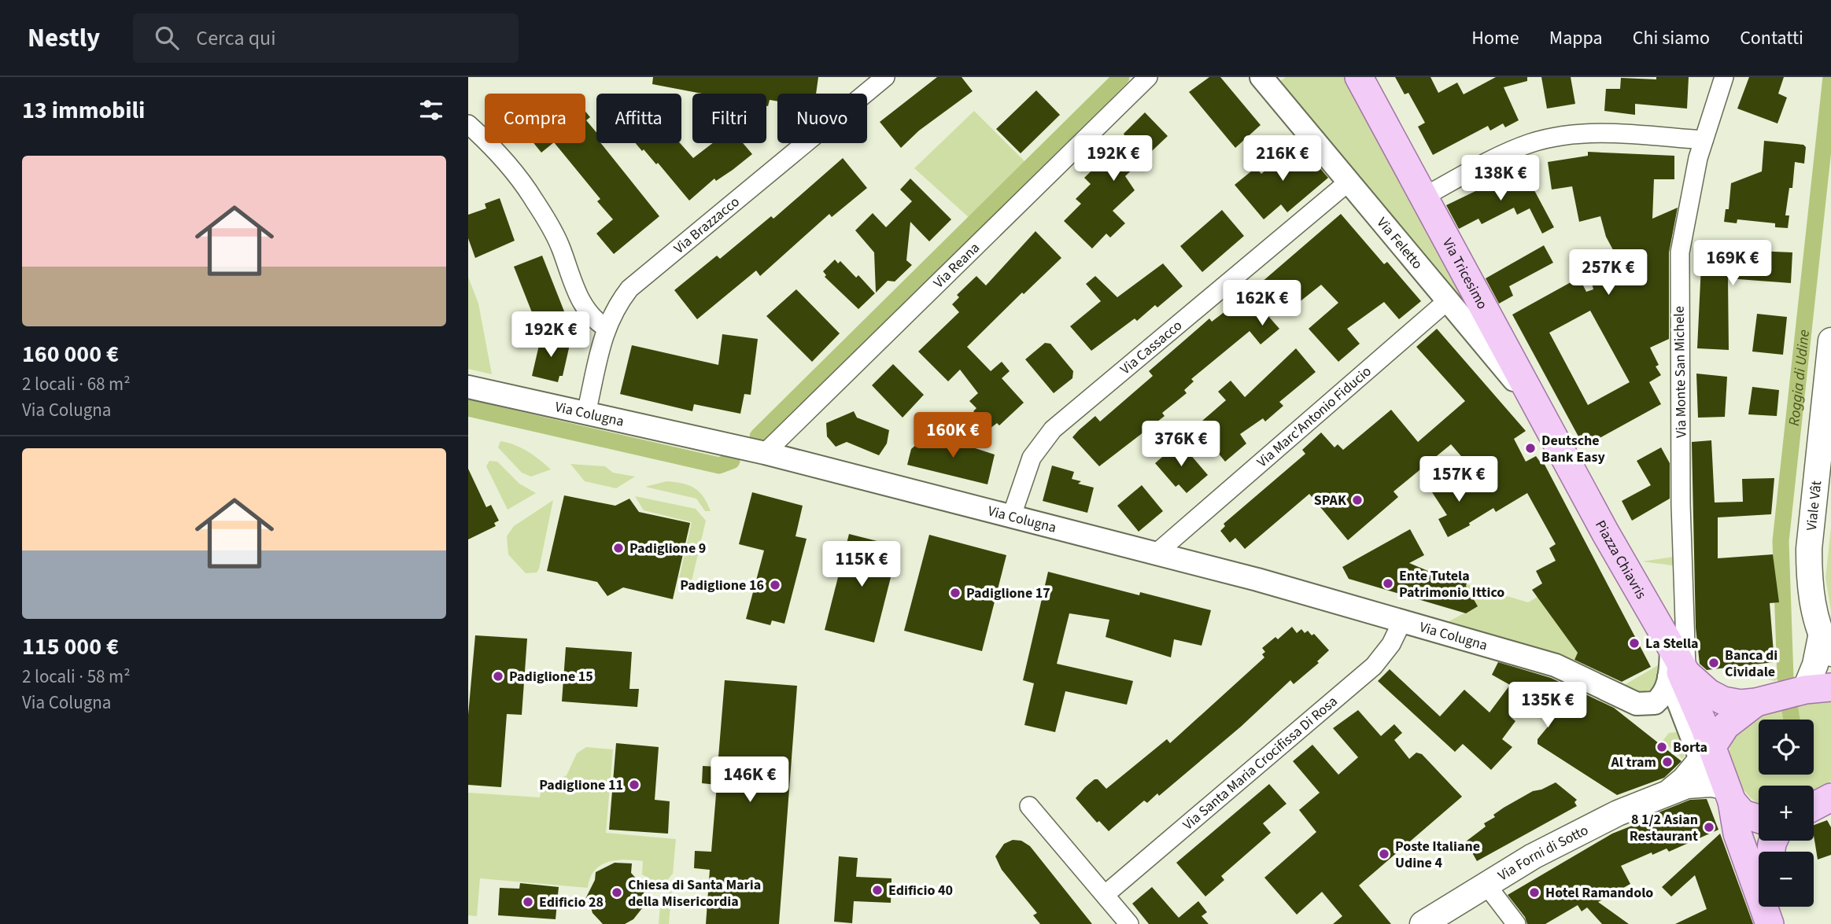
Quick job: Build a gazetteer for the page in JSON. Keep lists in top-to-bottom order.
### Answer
{
  "streets": {
    "main road": [
      "Via Tricesimo",
      "Viale Vât",
      "Piazza Chiavris",
      "Via Forni di Sotto"
    ],
    "street": [
      "Via Brazzacco",
      "Via Feletto",
      "Via Reana",
      "Via Cassacco",
      "Via Monte San Michele",
      "Via Colugna",
      "Via Marc'Antonio Fiducio",
      "Via Santa Maria Crocifissa Di Rosa"
    ]
  },
  "crossings": [
    ["Via Brazzacco", "Via Colugna"],
    ["Via Feletto", "Via Tricesimo"],
    ["Via Feletto", "Via Cassacco"],
    ["Via Feletto", "Via Marc'Antonio Fiducio"],
    ["Via Reana", "Via Colugna"],
    ["Via Tricesimo", "Piazza Chiavris"],
    ["Via Cassacco", "Via Colugna"],
    ["Via Monte San Michele", "Piazza Chiavris"],
    ["Via Colugna", "Via Marc'Antonio Fiducio"],
    ["Via Colugna", "Piazza Chiavris"],
    ["Via Colugna", "Via Santa Maria Crocifissa Di Rosa"],
    ["Viale Vât", "Piazza Chiavris"],
    ["Piazza Chiavris", "Via Forni di Sotto"]
  ],
  "water": ["Roggia di Udine"],
  "places": [
    "Deutsche Bank Easy",
    "SPAK",
    "Padiglione 9",
    "Ente Tutela Patrimonio Ittico",
    "Padiglione 16",
    "Padiglione 17",
    "La Stella",
    "Banca di Cividale",
    "Padiglione 15",
    "Borta",
    "Al tram",
    "Padiglione 11",
    "8 1/2 Asian Restaurant",
    "Poste Italiane Udine 4",
    "Edificio 40",
    "Chiesa di Santa Maria della Misericordia",
    "Hotel Ramandolo",
    "Edificio 28"
  ],
  "page": {
    "header": "Nestly",
    "search": "Cerca qui",
    "nav": [
      "Home",
      "Mappa",
      "Chi siamo",
      "Contatti"
    ],
    "heading": "13 immobili",
    "chip": [
      "Compra",
      "Affitta",
      "Filtri",
      "Nuovo"
    ],
    "price": [
      "192K €",
      "216K €",
      "138K €",
      "169K €",
      "257K €",
      "162K €",
      "192K €",
      "160K €",
      "376K €",
      "157K €",
      "115K €",
      "135K €",
      "146K €"
    ],
    "list": [
      {
        "name": "160 000 €",
        "note": "2 locali · 68 m² · Via Colugna"
      },
      {
        "name": "115 000 €",
        "note": "2 locali · 58 m² · Via Colugna"
      }
    ],
    "map_buttons": ["+", "−"]
  }
}
